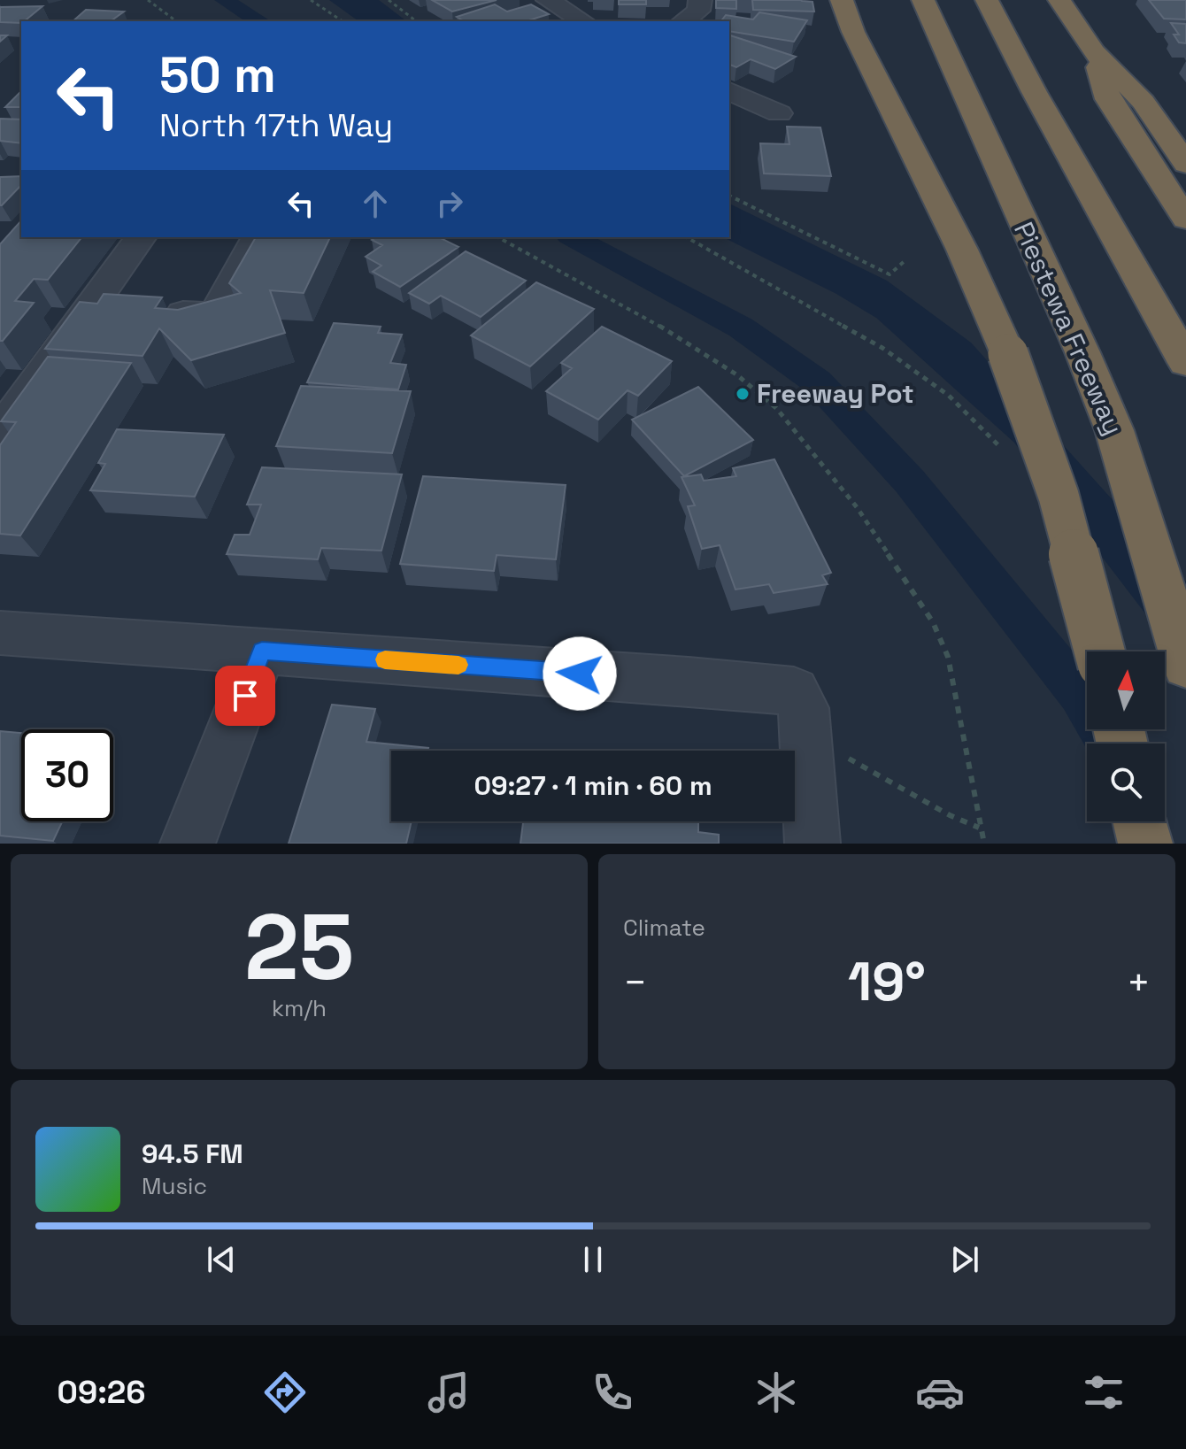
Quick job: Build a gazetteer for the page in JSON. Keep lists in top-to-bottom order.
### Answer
{
  "streets": {
    "highway": ["Piestewa Freeway"]
  },
  "places": ["Freeway Pot"],
  "north": "top",
  "page": {
    "turn": ["50 m", "North 17th Way"],
    "limit": "30",
    "trip": "09:27 · 1 min · 60 m",
    "tile": [
      ["25", "km/h"],
      "Climate"
    ],
    "heat": ["−", "19°", "+"],
    "song": ["94.5 FM", "Music"],
    "tabs": "09:26"
  }
}
